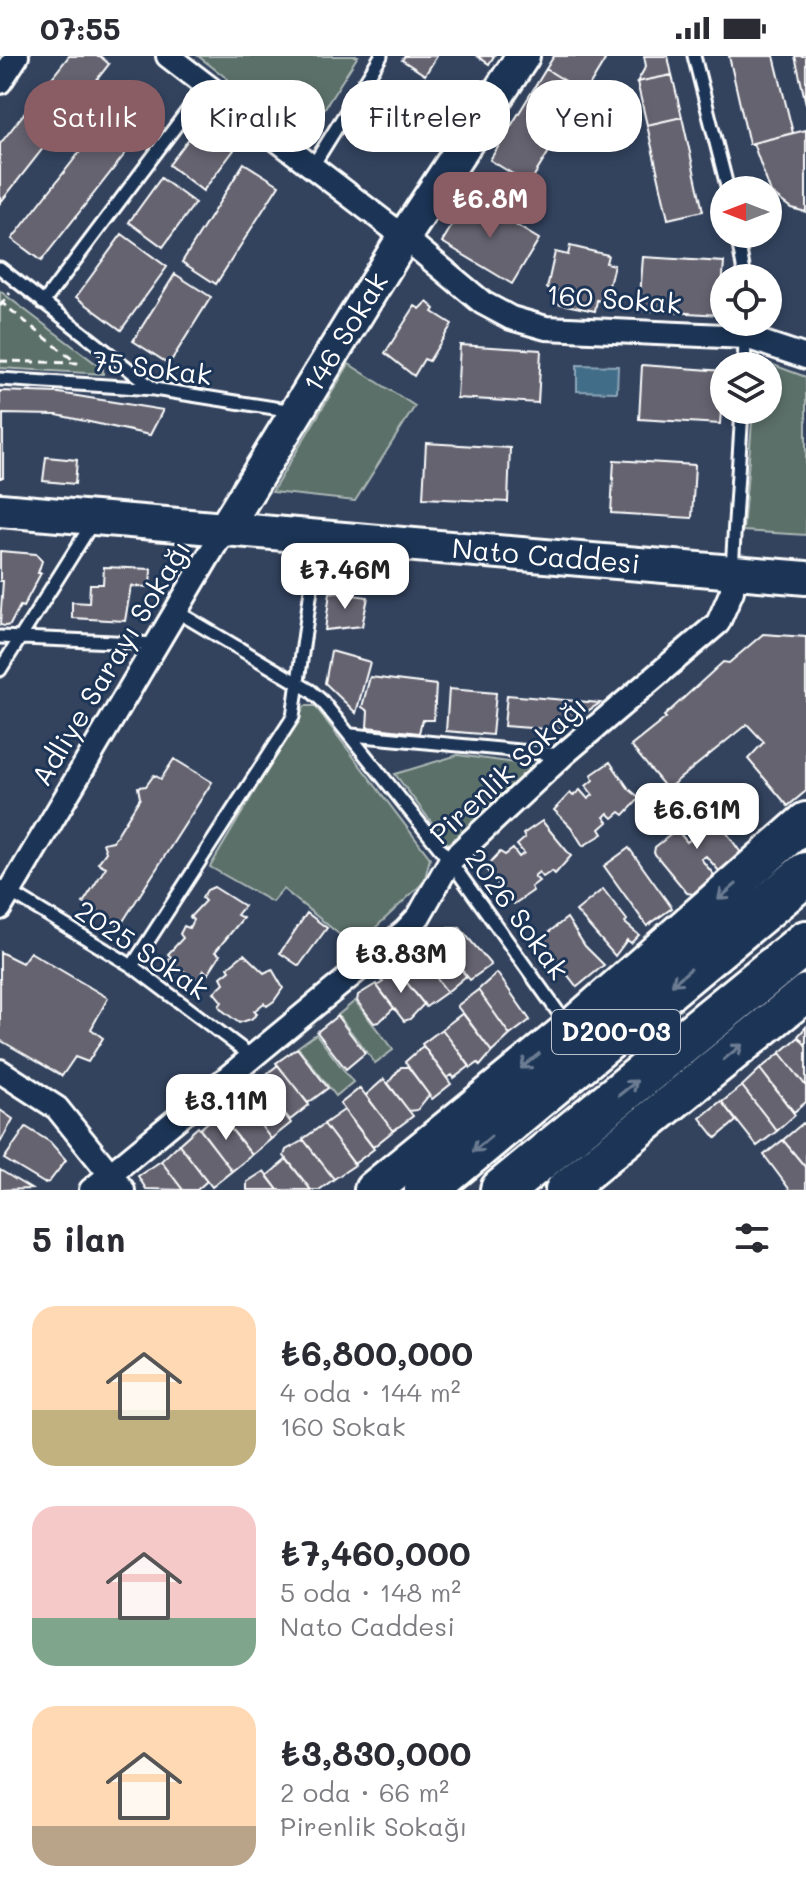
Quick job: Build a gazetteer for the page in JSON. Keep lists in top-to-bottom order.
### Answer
{
  "streets": {
    "highway": ["D200-03"],
    "main road": ["146 Sokak", "Nato Caddesi"],
    "street": ["160 Sokak", "Adliye Sarayı Sokağı", "Pirenlik Sokağı"],
    "lane": ["75 Sokak", "2026 Sokak", "2025 Sokak"]
  },
  "crossings": [
    ["160 Sokak", "146 Sokak"],
    ["146 Sokak", "75 Sokak"],
    ["146 Sokak", "Nato Caddesi"],
    ["146 Sokak", "Adliye Sarayı Sokağı"],
    ["Nato Caddesi", "Adliye Sarayı Sokağı"],
    ["Nato Caddesi", "Pirenlik Sokağı"],
    ["Adliye Sarayı Sokağı", "2026 Sokak"],
    ["Adliye Sarayı Sokağı", "2025 Sokak"],
    ["Pirenlik Sokağı", "2026 Sokak"],
    ["Pirenlik Sokağı", "2025 Sokak"]
  ],
  "north": "left",
  "page": {
    "status": "07:55",
    "chip": [
      "Satılık",
      "Kiralık",
      "Filtreler",
      "Yeni"
    ],
    "price": [
      "₺6.8M",
      "₺7.46M",
      "₺6.61M",
      "₺3.83M",
      "₺3.11M"
    ],
    "heading": "5 ilan",
    "list": [
      {
        "name": "₺6,800,000",
        "note": "4 oda · 144 m² · 160 Sokak"
      },
      {
        "name": "₺7,460,000",
        "note": "5 oda · 148 m² · Nato Caddesi"
      },
      {
        "name": "₺3,830,000",
        "note": "2 oda · 66 m² · Pirenlik Sokağı"
      }
    ]
  }
}
